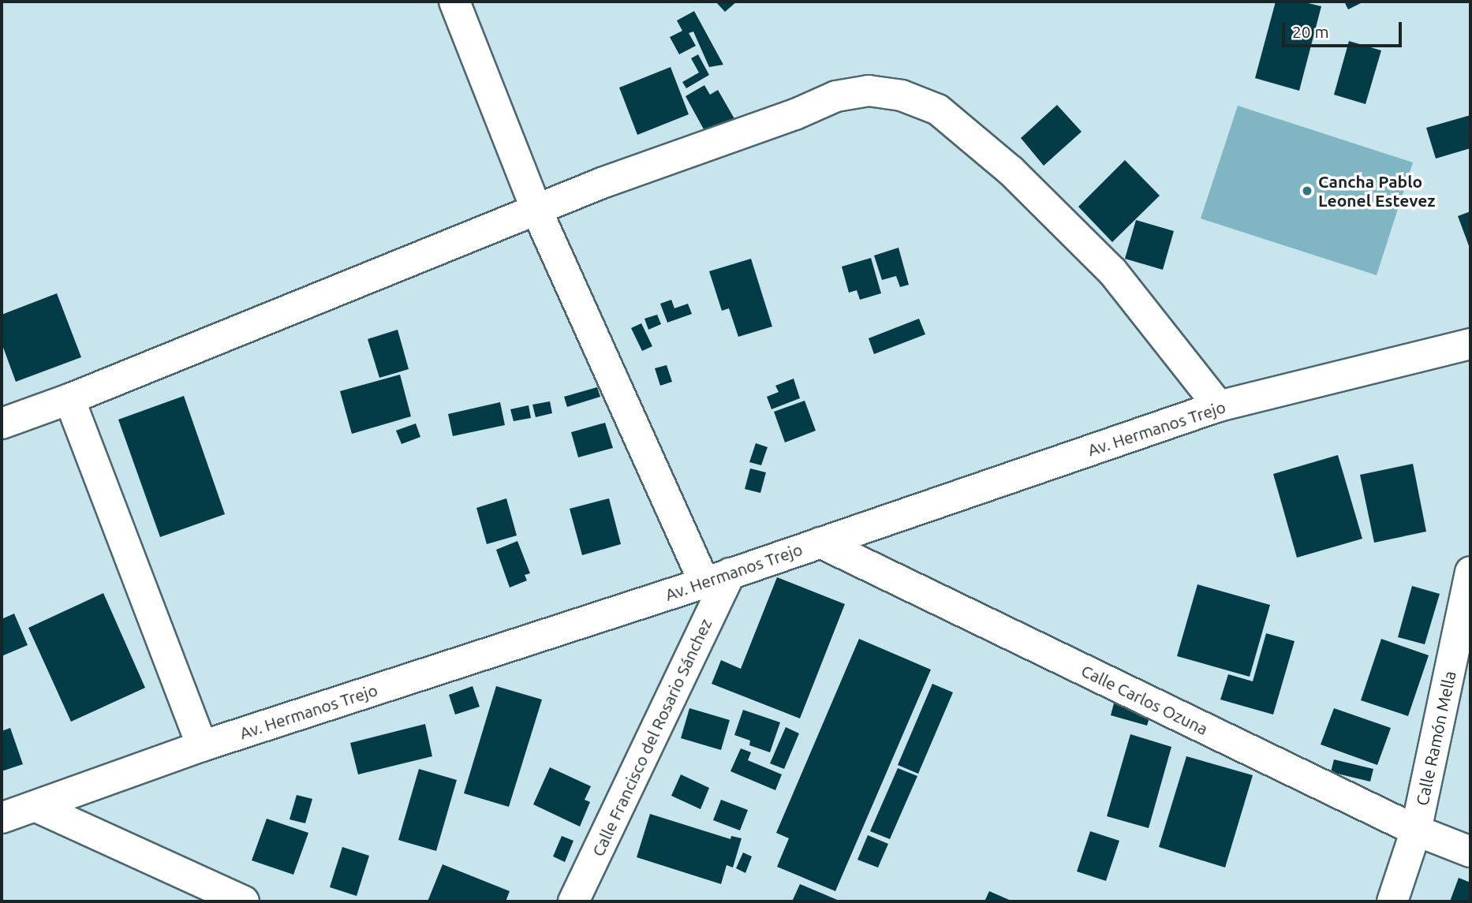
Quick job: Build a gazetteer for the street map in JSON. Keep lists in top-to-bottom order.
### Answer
{
  "streets": {
    "street": [
      "Av. Hermanos Trejo",
      "Calle Carlos Ozuna",
      "Calle Francisco del Rosario Sánchez",
      "Calle Ramón Mella"
    ]
  },
  "crossings": [
    ["Av. Hermanos Trejo", "Calle Carlos Ozuna"],
    ["Av. Hermanos Trejo", "Calle Francisco del Rosario Sánchez"],
    ["Calle Carlos Ozuna", "Calle Ramón Mella"]
  ],
  "places": ["Cancha Pablo Leonel Estevez"],
  "scale_bar": "20 m"
}
